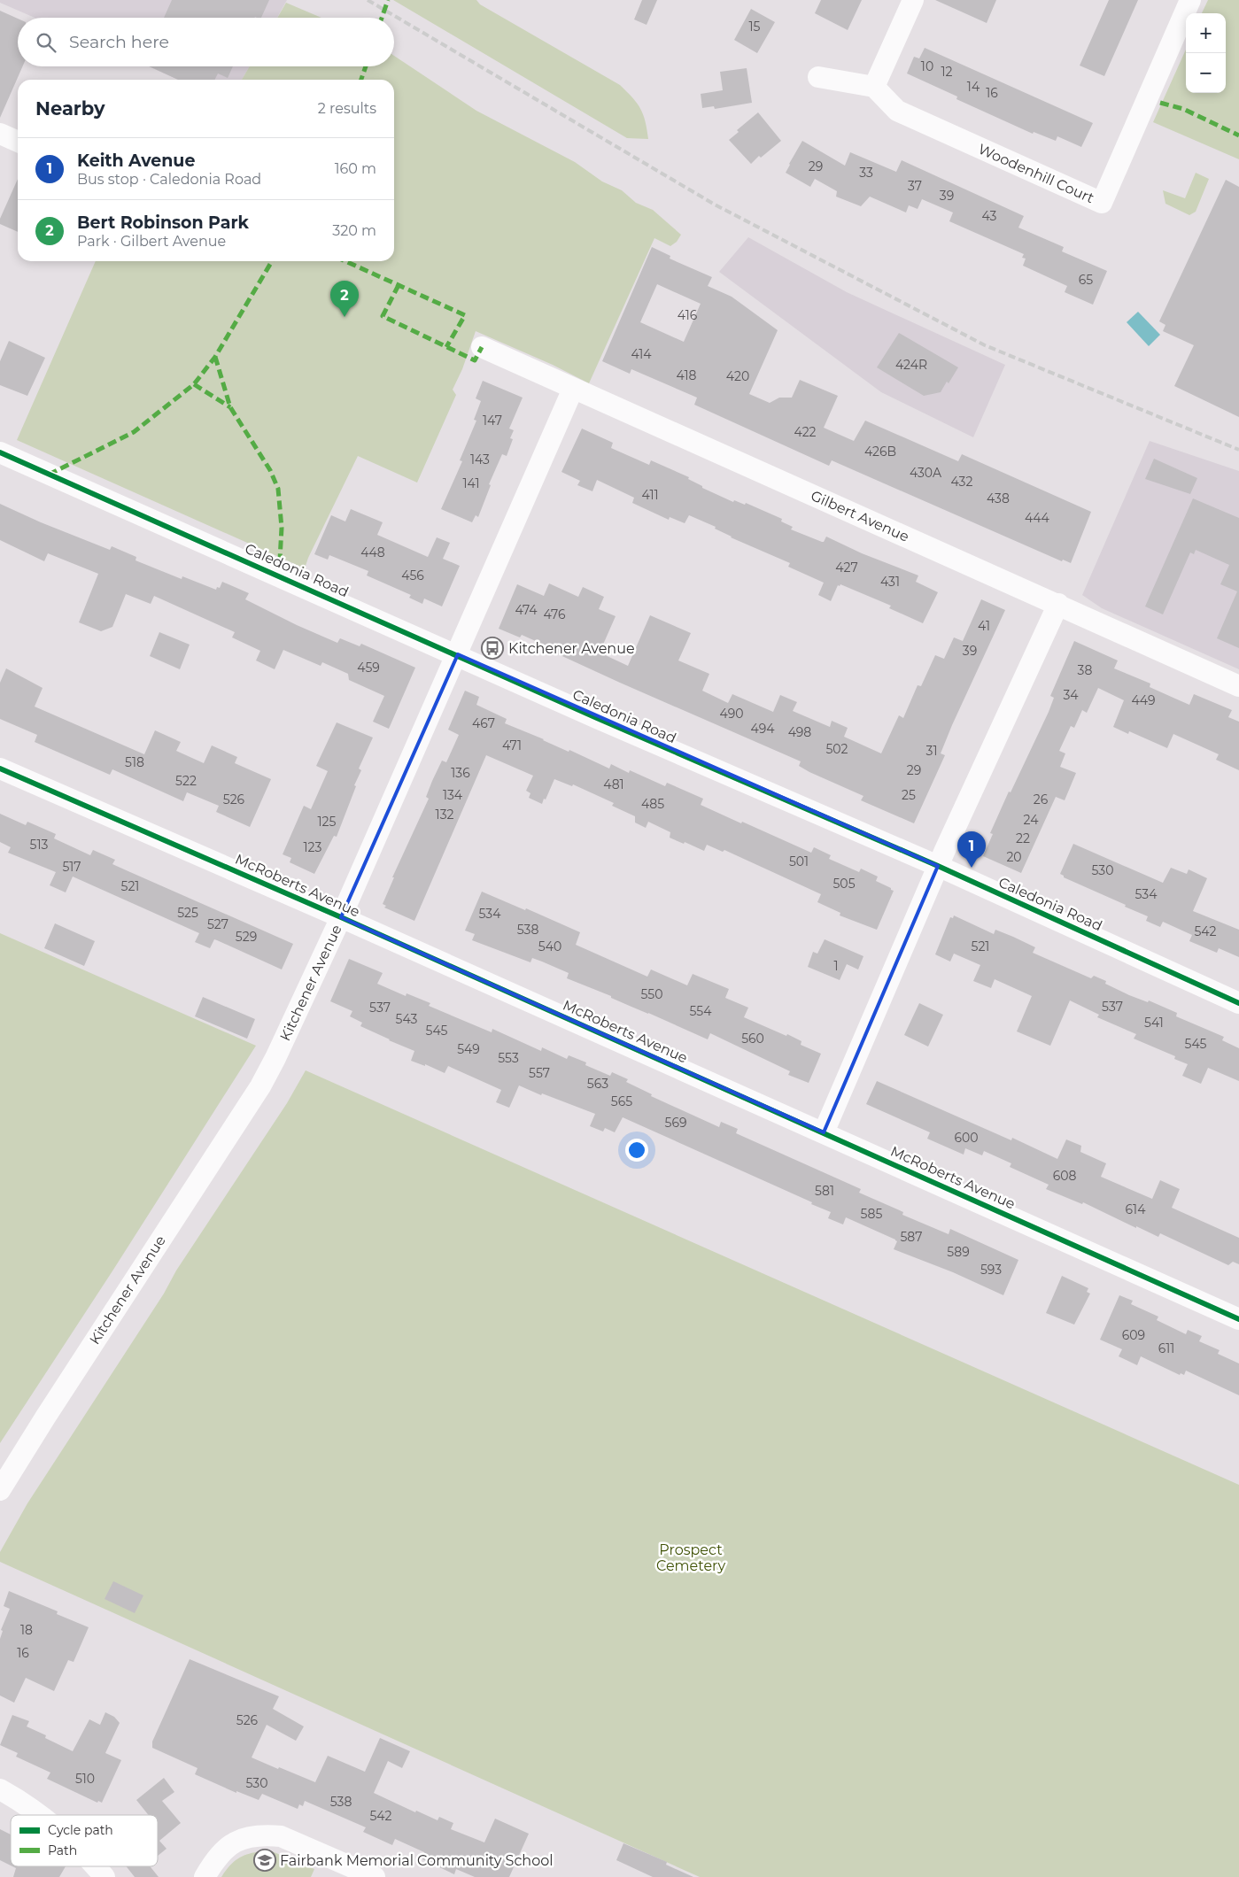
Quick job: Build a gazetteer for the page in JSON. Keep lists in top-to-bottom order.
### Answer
{
  "streets": {
    "street": [
      "Woodenhill Court",
      "Gilbert Avenue",
      "Caledonia Road",
      "McRoberts Avenue",
      "Kitchener Avenue"
    ]
  },
  "crossings": [
    ["Gilbert Avenue", "Kitchener Avenue"],
    ["Caledonia Road", "Kitchener Avenue"],
    ["McRoberts Avenue", "Kitchener Avenue"]
  ],
  "parks": ["Prospect Cemetery"],
  "places": {
    "bus stop": ["Kitchener Avenue"],
    "school or university": ["Fairbank Memorial Community School"]
  },
  "house_numbers": [
    "15",
    "10",
    "12",
    "14",
    "16",
    "29",
    "33",
    "37",
    "39",
    "43",
    "65",
    "416",
    "414",
    "424R",
    "418",
    "420",
    "147",
    "422",
    "426B",
    "143",
    "430A",
    "432",
    "141",
    "411",
    "438",
    "444",
    "448",
    "427",
    "456",
    "431",
    "474",
    "476",
    "41",
    "39",
    "459",
    "38",
    "34",
    "449",
    "490",
    "467",
    "494",
    "498",
    "471",
    "502",
    "31",
    "518",
    "29",
    "136",
    "522",
    "481",
    "134",
    "25",
    "526",
    "26",
    "485",
    "132",
    "24",
    "125",
    "22",
    "513",
    "123",
    "20",
    "501",
    "517",
    "530",
    "505",
    "521",
    "534",
    "525",
    "534",
    "527",
    "538",
    "542",
    "529",
    "540",
    "521",
    "1",
    "550",
    "537",
    "537",
    "554",
    "543",
    "541",
    "545",
    "560",
    "545",
    "549",
    "553",
    "557",
    "563",
    "565",
    "569",
    "600",
    "608",
    "581",
    "614",
    "585",
    "587",
    "589",
    "593",
    "609",
    "611",
    "18",
    "16",
    "526",
    "510",
    "530",
    "538",
    "542"
  ],
  "legend": ["Cycle path", "Path"],
  "page": {
    "map_buttons": ["+", "−"],
    "search": "Search here",
    "heading": ["Nearby", "2 results"],
    "list": [
      {
        "mark": "1",
        "name": "Keith Avenue",
        "note": "Bus stop · Caledonia Road",
        "value": "160 m"
      },
      {
        "mark": "2",
        "name": "Bert Robinson Park",
        "note": "Park · Gilbert Avenue",
        "value": "320 m"
      }
    ],
    "pins": ["2", "1"]
  }
}
